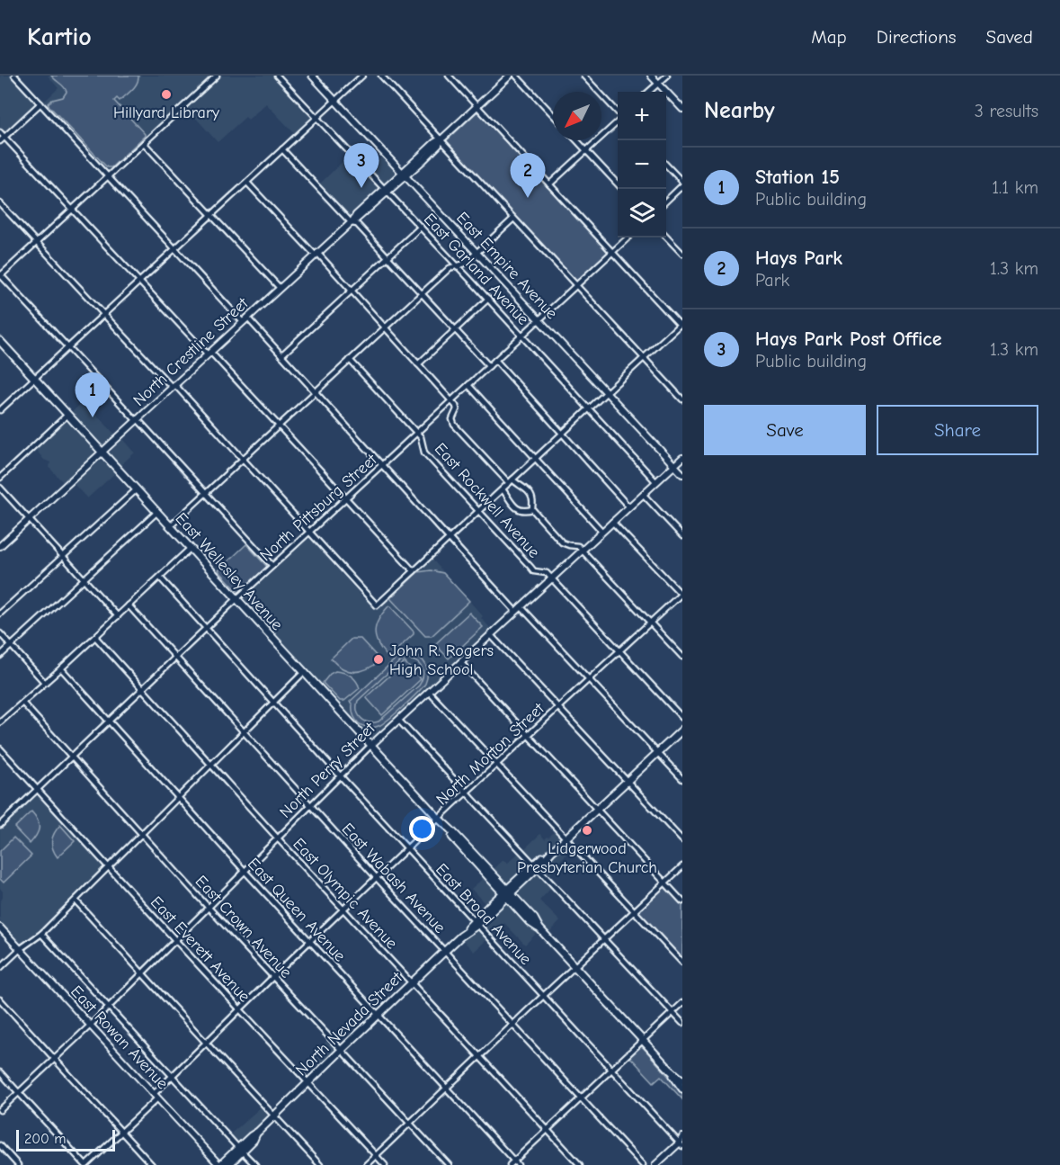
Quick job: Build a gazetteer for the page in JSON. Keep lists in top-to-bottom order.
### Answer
{
  "streets": {
    "main road": ["East Wellesley Avenue", "North Nevada Street"],
    "street": [
      "East Empire Avenue",
      "East Garland Avenue",
      "North Crestline Street",
      "East Rockwell Avenue",
      "North Pittsburg Street",
      "North Morton Street",
      "North Perry Street",
      "East Wabash Avenue",
      "East Olympic Avenue",
      "East Queen Avenue",
      "East Broad Avenue",
      "East Crown Avenue",
      "East Everett Avenue",
      "East Rowan Avenue"
    ]
  },
  "crossings": [
    ["East Empire Avenue", "North Crestline Street"],
    ["East Empire Avenue", "North Pittsburg Street"],
    ["East Empire Avenue", "North Perry Street"],
    ["East Garland Avenue", "North Crestline Street"],
    ["East Garland Avenue", "North Pittsburg Street"],
    ["East Garland Avenue", "North Perry Street"],
    ["North Crestline Street", "East Wellesley Avenue"],
    ["East Rockwell Avenue", "North Pittsburg Street"],
    ["East Rockwell Avenue", "North Morton Street"],
    ["East Rockwell Avenue", "North Perry Street"],
    ["North Pittsburg Street", "East Wellesley Avenue"],
    ["North Pittsburg Street", "East Wabash Avenue"],
    ["North Pittsburg Street", "East Olympic Avenue"],
    ["North Pittsburg Street", "East Queen Avenue"],
    ["North Pittsburg Street", "East Broad Avenue"],
    ["North Pittsburg Street", "East Crown Avenue"],
    ["North Pittsburg Street", "East Everett Avenue"],
    ["East Wellesley Avenue", "North Morton Street"],
    ["East Wellesley Avenue", "North Perry Street"],
    ["East Wellesley Avenue", "North Nevada Street"],
    ["North Morton Street", "East Wabash Avenue"],
    ["North Morton Street", "East Olympic Avenue"],
    ["North Morton Street", "East Queen Avenue"],
    ["North Morton Street", "East Broad Avenue"],
    ["North Morton Street", "East Crown Avenue"],
    ["North Morton Street", "East Everett Avenue"],
    ["North Morton Street", "East Rowan Avenue"],
    ["North Perry Street", "East Wabash Avenue"],
    ["North Perry Street", "East Olympic Avenue"],
    ["North Perry Street", "East Queen Avenue"],
    ["North Perry Street", "East Broad Avenue"],
    ["North Perry Street", "East Crown Avenue"],
    ["North Perry Street", "East Everett Avenue"],
    ["North Perry Street", "East Rowan Avenue"],
    ["East Wabash Avenue", "North Nevada Street"],
    ["East Olympic Avenue", "North Nevada Street"],
    ["East Queen Avenue", "North Nevada Street"],
    ["East Broad Avenue", "North Nevada Street"],
    ["East Crown Avenue", "North Nevada Street"],
    ["East Everett Avenue", "North Nevada Street"],
    ["North Nevada Street", "East Rowan Avenue"]
  ],
  "places": ["Hillyard Library", "John R. Rogers High School", "Lidgerwood Presbyterian Church"],
  "scale_bar": "200 m",
  "north": "bottom left",
  "page": {
    "header": "Kartio",
    "nav": ["Map", "Directions", "Saved"],
    "heading": ["Nearby", "3 results"],
    "map_buttons": ["+", "−"],
    "pins": ["3", "2", "1"],
    "list": [
      {
        "mark": "1",
        "name": "Station 15",
        "note": "Public building",
        "value": "1.1 km"
      },
      {
        "mark": "2",
        "name": "Hays Park",
        "note": "Park",
        "value": "1.3 km"
      },
      {
        "mark": "3",
        "name": "Hays Park Post Office",
        "note": "Public building",
        "value": "1.3 km"
      }
    ],
    "buttons": ["Save", "Share"],
    "scale": "200 m"
  }
}
